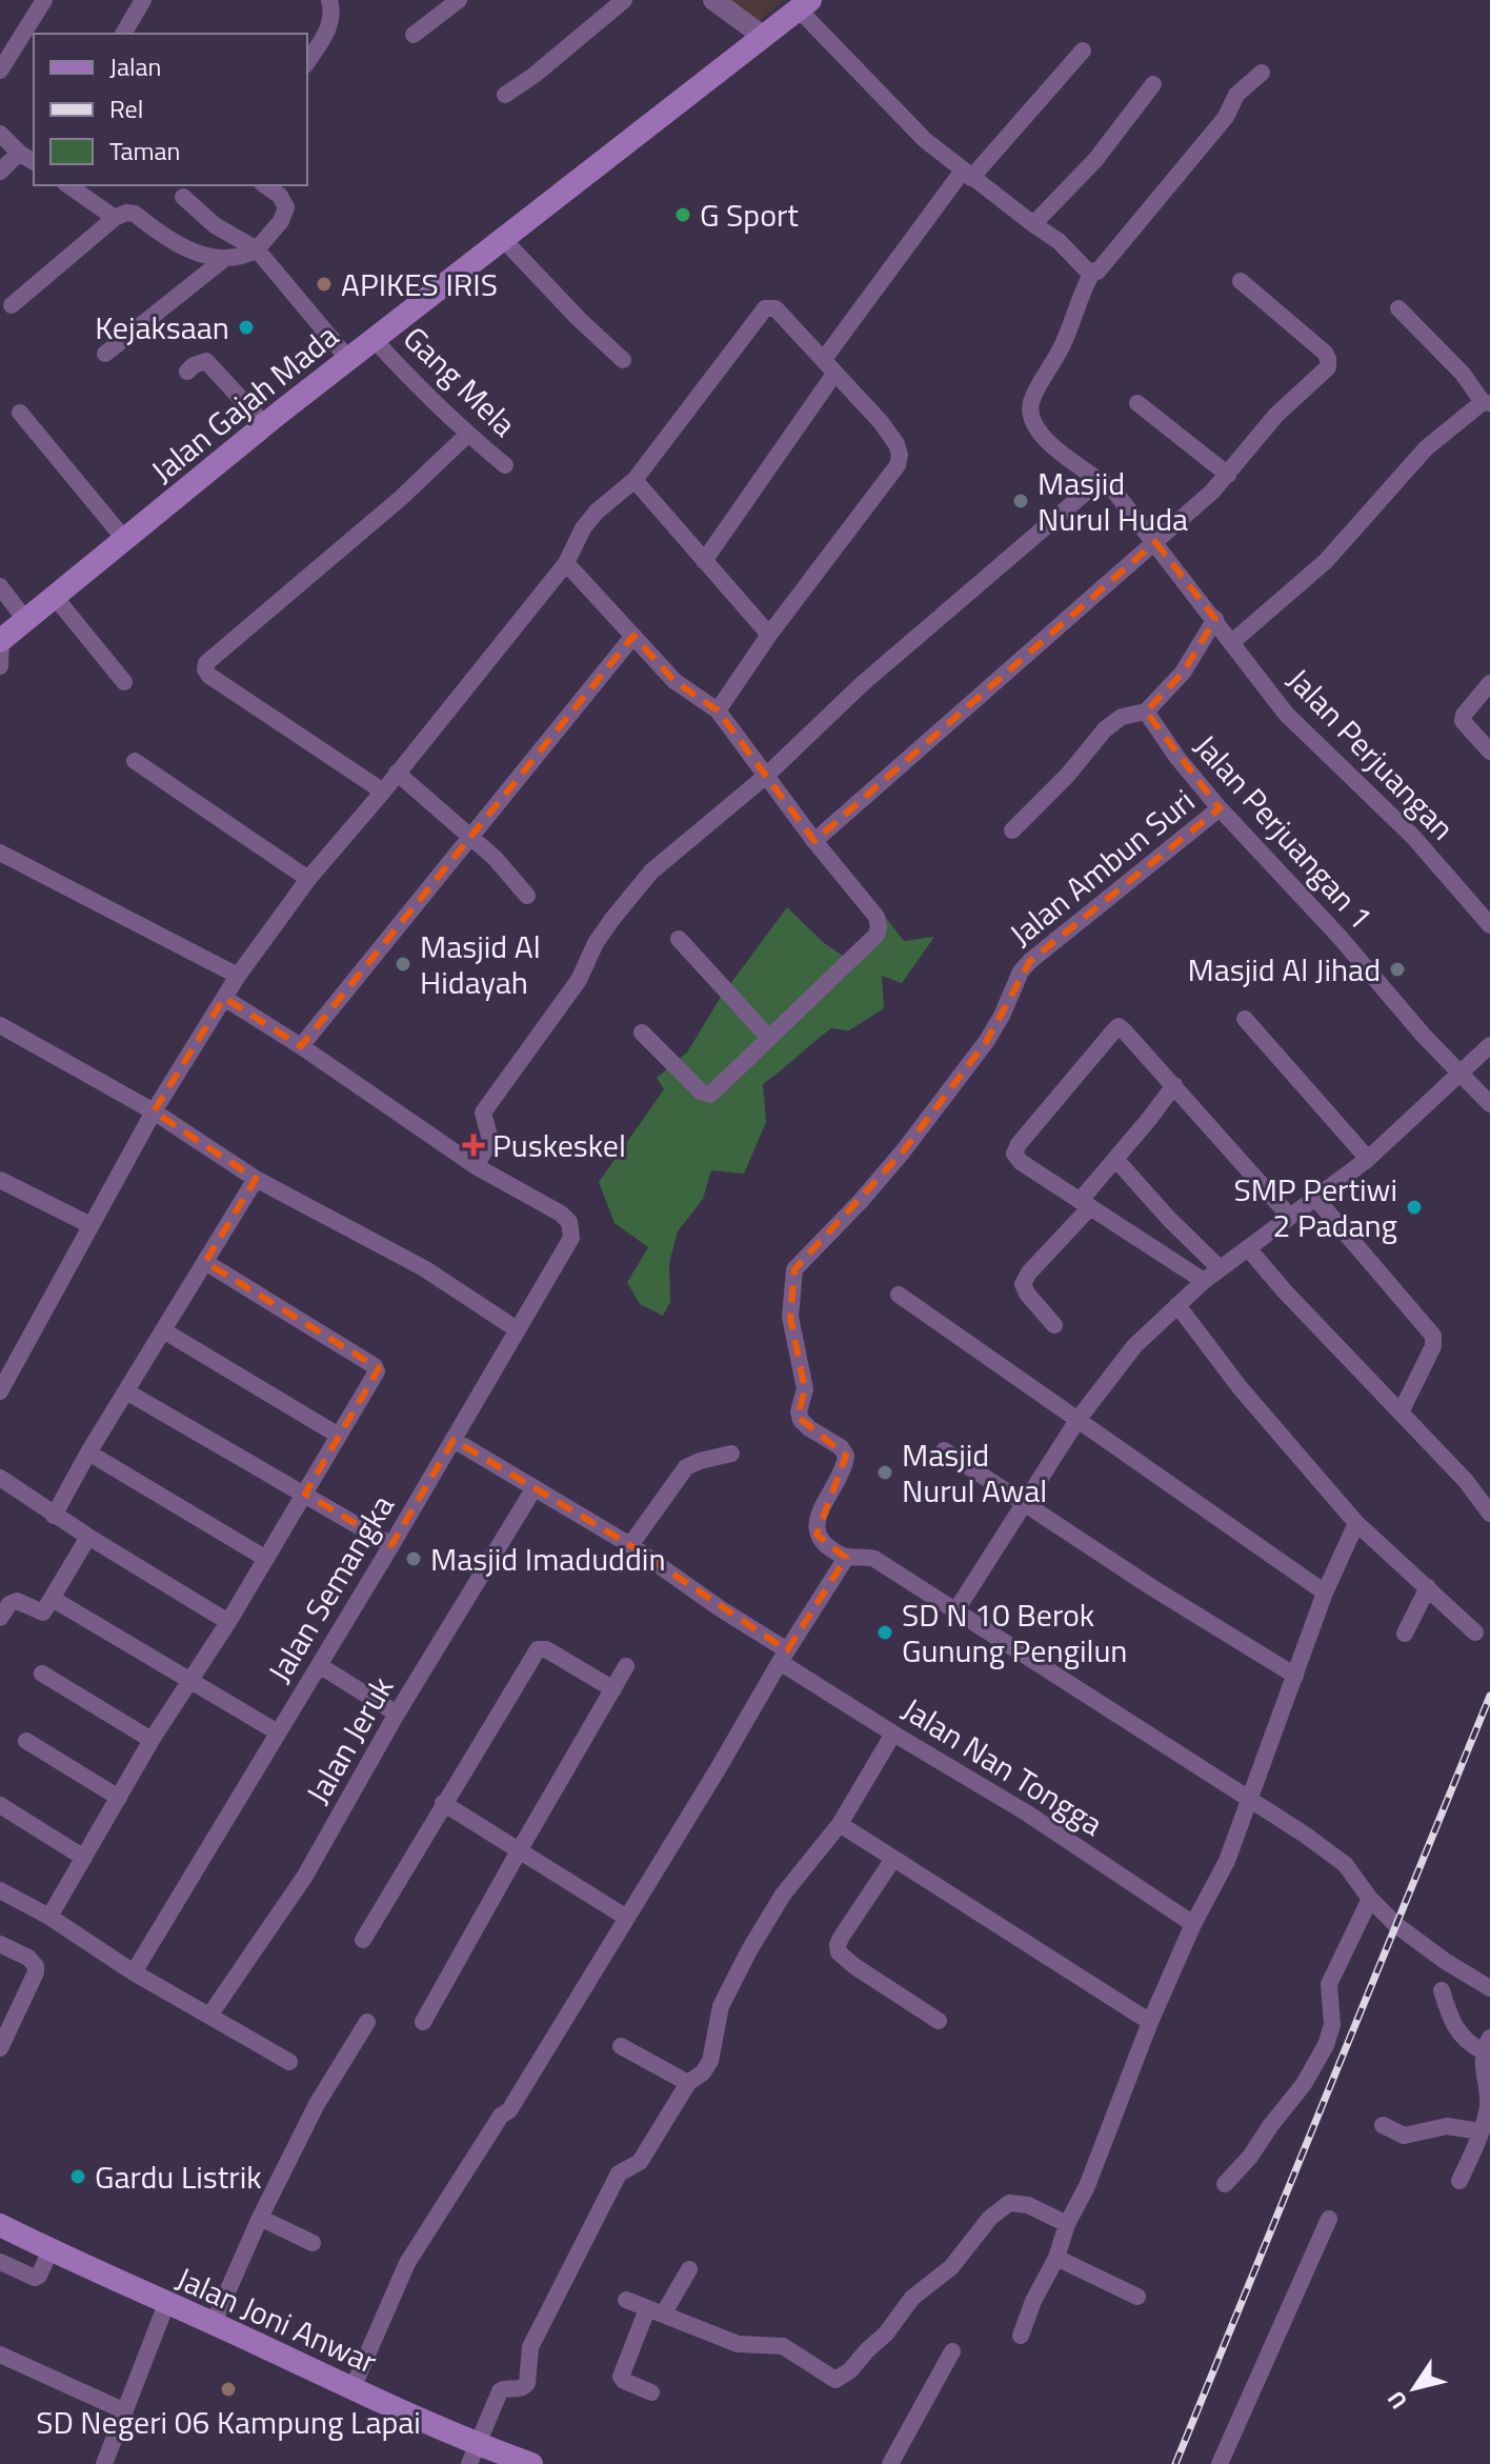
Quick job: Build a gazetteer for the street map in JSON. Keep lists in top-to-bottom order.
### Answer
{
  "streets": {
    "main road": ["Jalan Gajah Mada", "Jalan Joni Anwar"],
    "street": [
      "Gang Mela",
      "Jalan Perjuangan",
      "Jalan Perjuangan 1",
      "Jalan Ambun Suri",
      "Jalan Semangka",
      "Jalan Jeruk",
      "Jalan Nan Tongga"
    ]
  },
  "crossings": [
    ["Gang Mela", "Jalan Gajah Mada"],
    ["Jalan Perjuangan 1", "Jalan Ambun Suri"],
    ["Jalan Semangka", "Jalan Nan Tongga"],
    ["Jalan Jeruk", "Jalan Nan Tongga"]
  ],
  "places": {
    "other": [
      "G Sport",
      "APIKES IRIS",
      "Kejaksaan",
      "Masjid Nurul Huda",
      "Masjid Al Hidayah",
      "Masjid Al Jihad",
      "SMP Pertiwi 2 Padang",
      "Masjid Nurul Awal",
      "Masjid Imaduddin",
      "SD N 10 Berok Gunung Pengilun",
      "Gardu Listrik",
      "SD Negeri 06 Kampung Lapai"
    ],
    "health": ["Puskeskel"]
  },
  "legend": ["Jalan", "Rel", "Taman"],
  "north": "bottom left"
}
